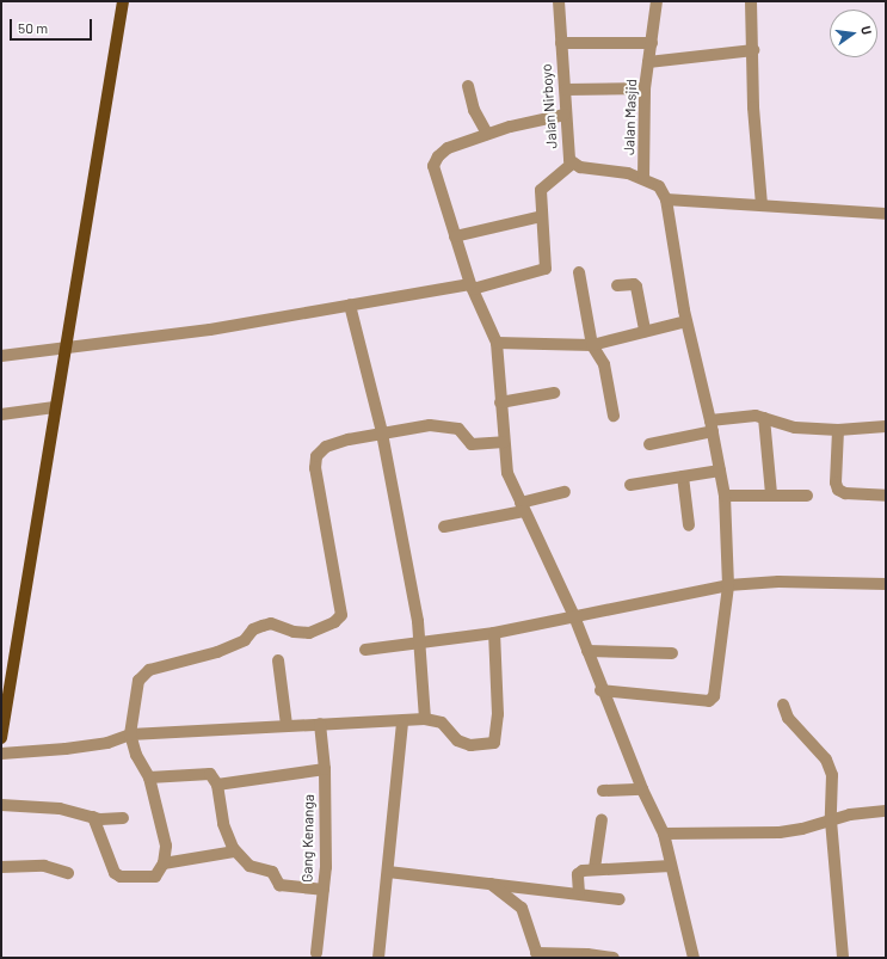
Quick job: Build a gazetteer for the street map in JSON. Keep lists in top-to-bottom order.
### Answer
{
  "streets": {
    "street": ["Jalan Nirboyo", "Jalan Masjid", "Gang Kenanga"]
  },
  "crossings": [
    ["Jalan Nirboyo", "Jalan Masjid"]
  ],
  "scale_bar": "50 m",
  "north": "right"
}
